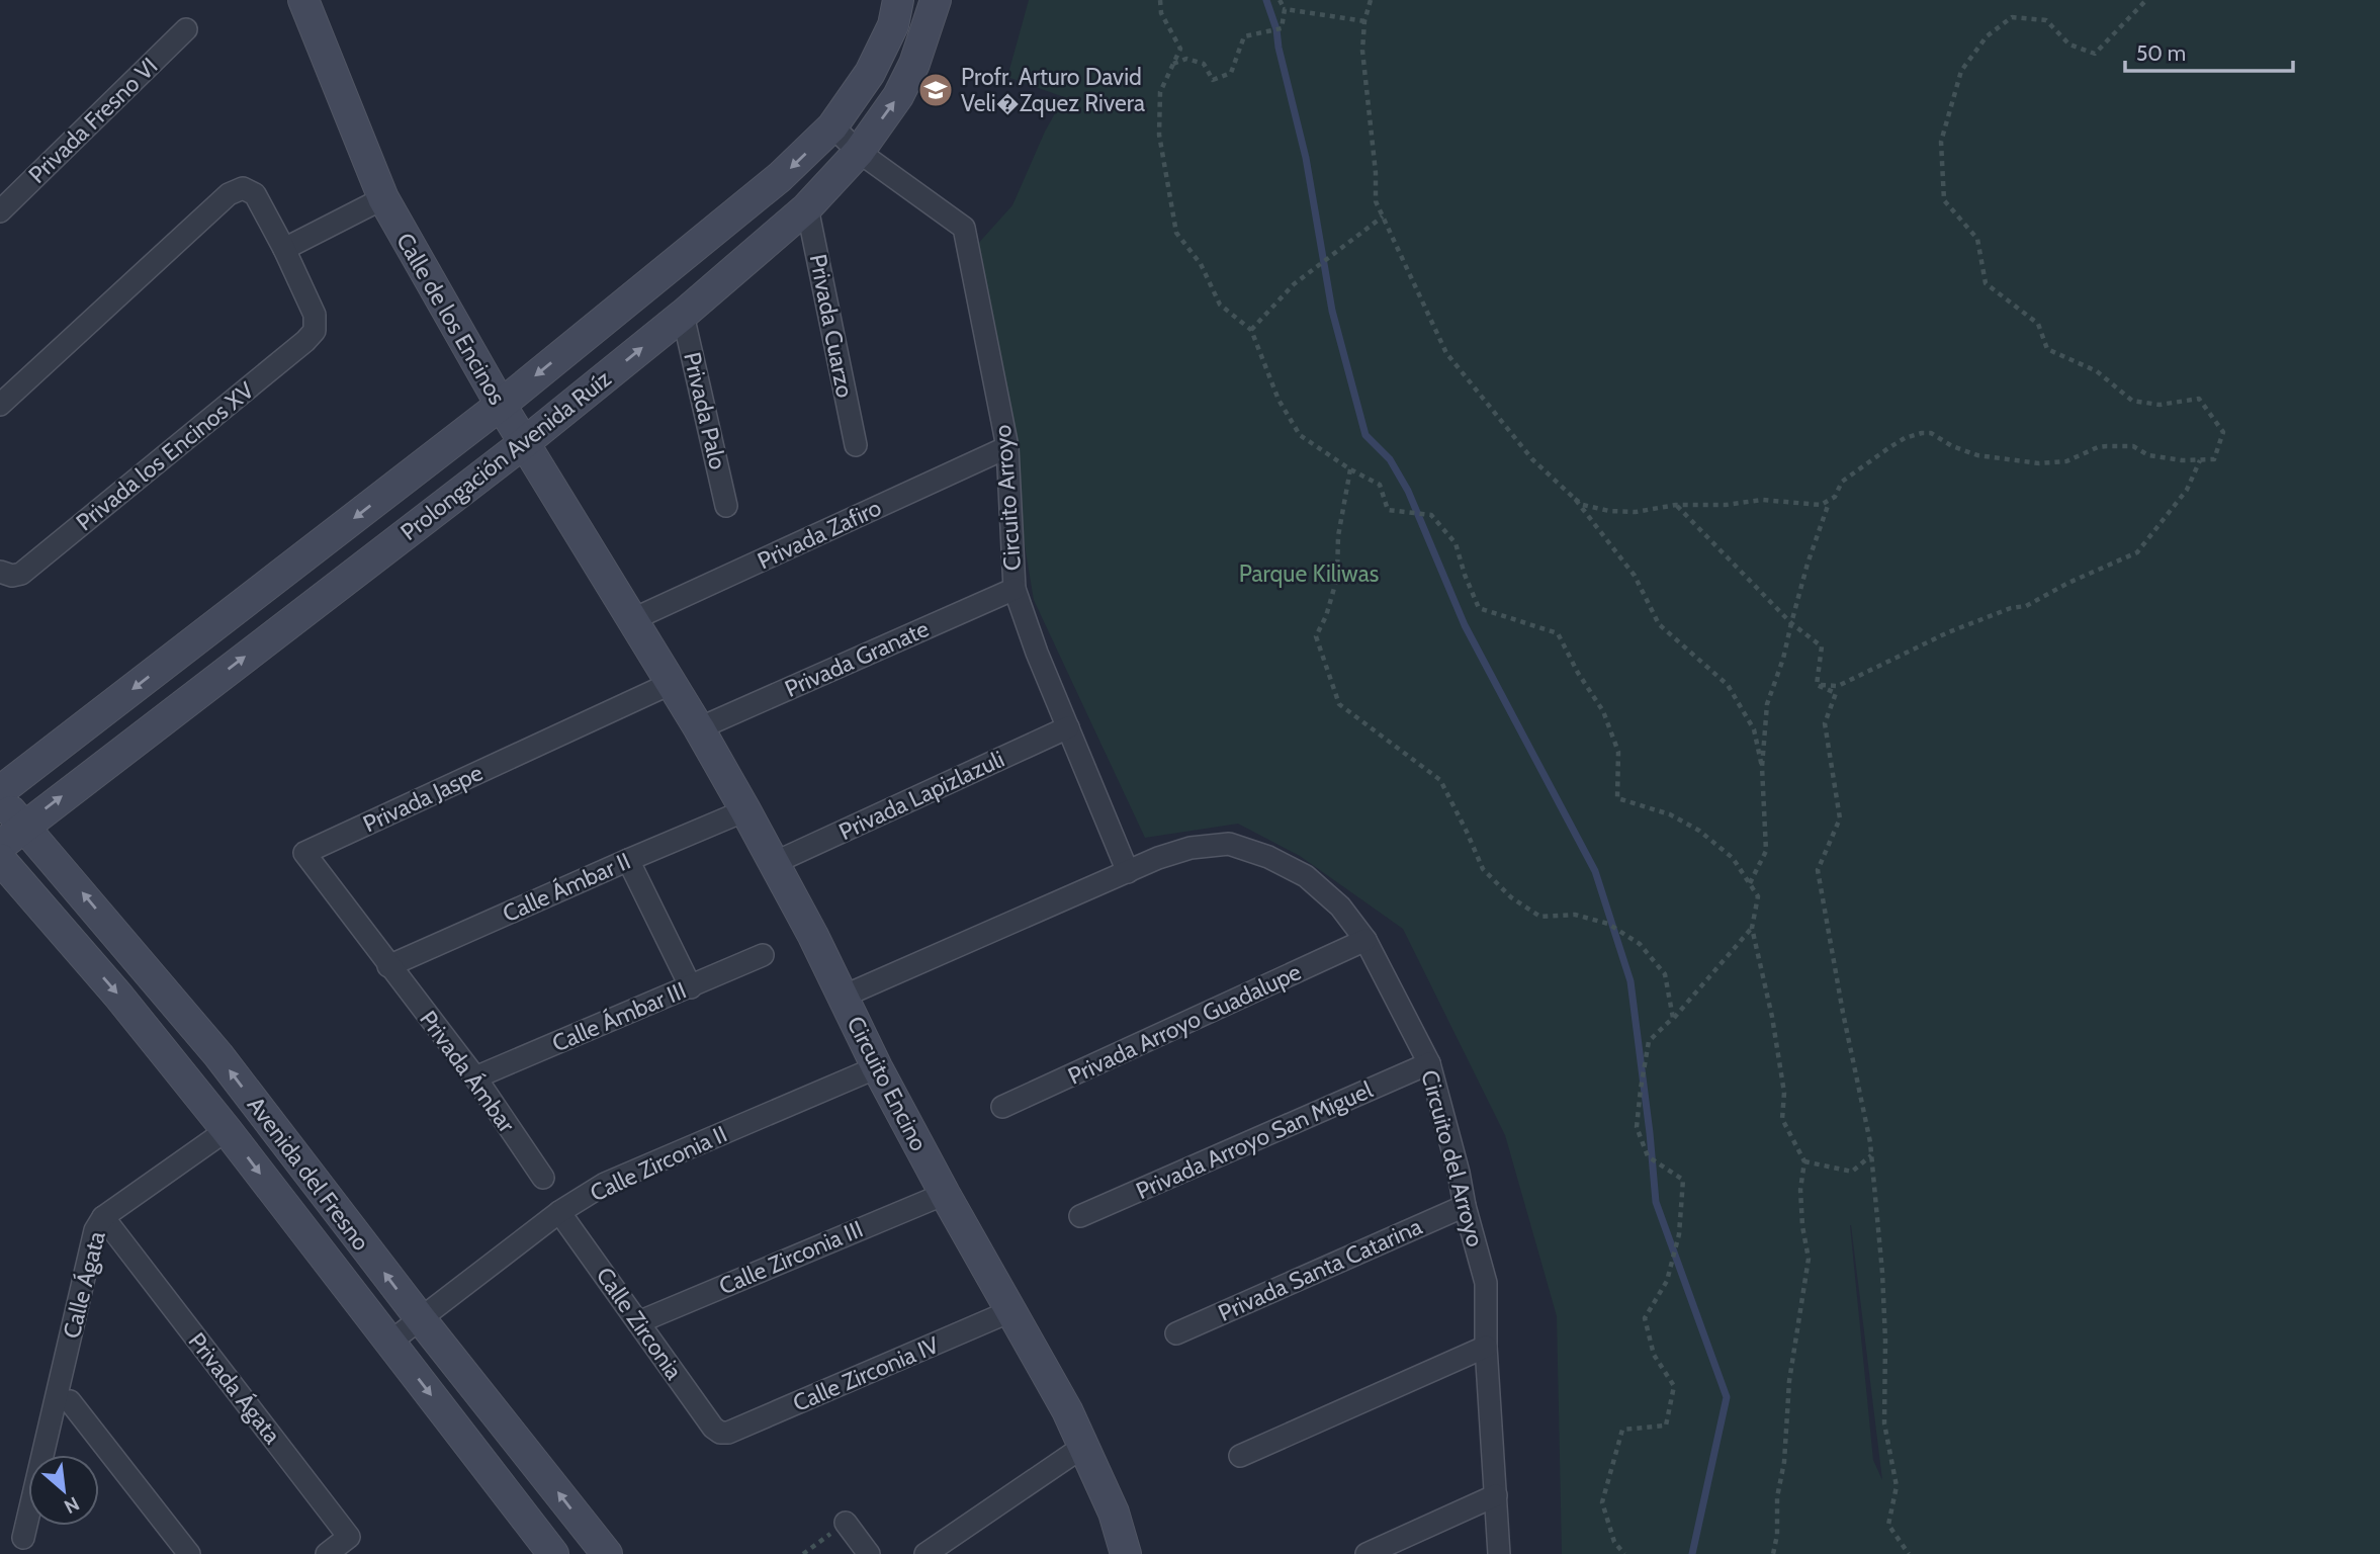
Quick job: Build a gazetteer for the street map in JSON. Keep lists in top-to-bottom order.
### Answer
{
  "streets": {
    "street": [
      "Privada Fresno VI",
      "Calle de los Encinos",
      "Privada Cuarzo",
      "Privada Palo",
      "Prolongación Avenida Ruíz",
      "Privada los Encinos XV",
      "Circuito Arroyo",
      "Privada Zafiro",
      "Privada Granate",
      "Privada Lapizlazuli",
      "Privada Jaspe",
      "Calle Ámbar II",
      "Calle Ámbar III",
      "Privada Arroyo Guadalupe",
      "Privada Ámbar",
      "Circuito Encino",
      "Privada Arroyo San Miguel",
      "Circuito del Arroyo",
      "Calle Zirconia II",
      "Avenida del Fresno",
      "Calle Zirconia III",
      "Privada Santa Catarina",
      "Calle Ágata",
      "Calle Zirconia",
      "Calle Zirconia IV",
      "Privada Ágata"
    ]
  },
  "crossings": [
    ["Calle de los Encinos", "Prolongación Avenida Ruíz"],
    ["Calle de los Encinos", "Privada Zafiro"],
    ["Calle de los Encinos", "Circuito Encino"],
    ["Privada Cuarzo", "Prolongación Avenida Ruíz"],
    ["Privada Palo", "Prolongación Avenida Ruíz"],
    ["Prolongación Avenida Ruíz", "Circuito Arroyo"],
    ["Prolongación Avenida Ruíz", "Avenida del Fresno"],
    ["Circuito Arroyo", "Privada Zafiro"],
    ["Circuito Arroyo", "Privada Granate"],
    ["Circuito Arroyo", "Privada Lapizlazuli"],
    ["Circuito Arroyo", "Circuito del Arroyo"],
    ["Privada Zafiro", "Circuito Encino"],
    ["Privada Granate", "Circuito Encino"],
    ["Privada Lapizlazuli", "Circuito Encino"],
    ["Privada Jaspe", "Calle Ámbar II"],
    ["Privada Jaspe", "Privada Ámbar"],
    ["Privada Jaspe", "Circuito Encino"],
    ["Calle Ámbar II", "Privada Ámbar"],
    ["Calle Ámbar II", "Circuito Encino"],
    ["Calle Ámbar III", "Privada Ámbar"],
    ["Privada Arroyo Guadalupe", "Circuito del Arroyo"],
    ["Circuito Encino", "Circuito del Arroyo"],
    ["Circuito Encino", "Calle Zirconia II"],
    ["Circuito Encino", "Calle Zirconia III"],
    ["Circuito Encino", "Calle Zirconia IV"],
    ["Privada Arroyo San Miguel", "Circuito del Arroyo"],
    ["Circuito del Arroyo", "Privada Santa Catarina"],
    ["Calle Zirconia II", "Avenida del Fresno"],
    ["Calle Zirconia II", "Calle Zirconia"],
    ["Avenida del Fresno", "Calle Ágata"],
    ["Calle Zirconia III", "Calle Zirconia"],
    ["Calle Ágata", "Privada Ágata"],
    ["Calle Zirconia", "Calle Zirconia IV"]
  ],
  "parks": ["Parque Kiliwas"],
  "places": {
    "school or university": ["Profr. Arturo David Veli�Zquez Rivera"]
  },
  "scale_bar": "50 m",
  "north": "bottom right"
}
